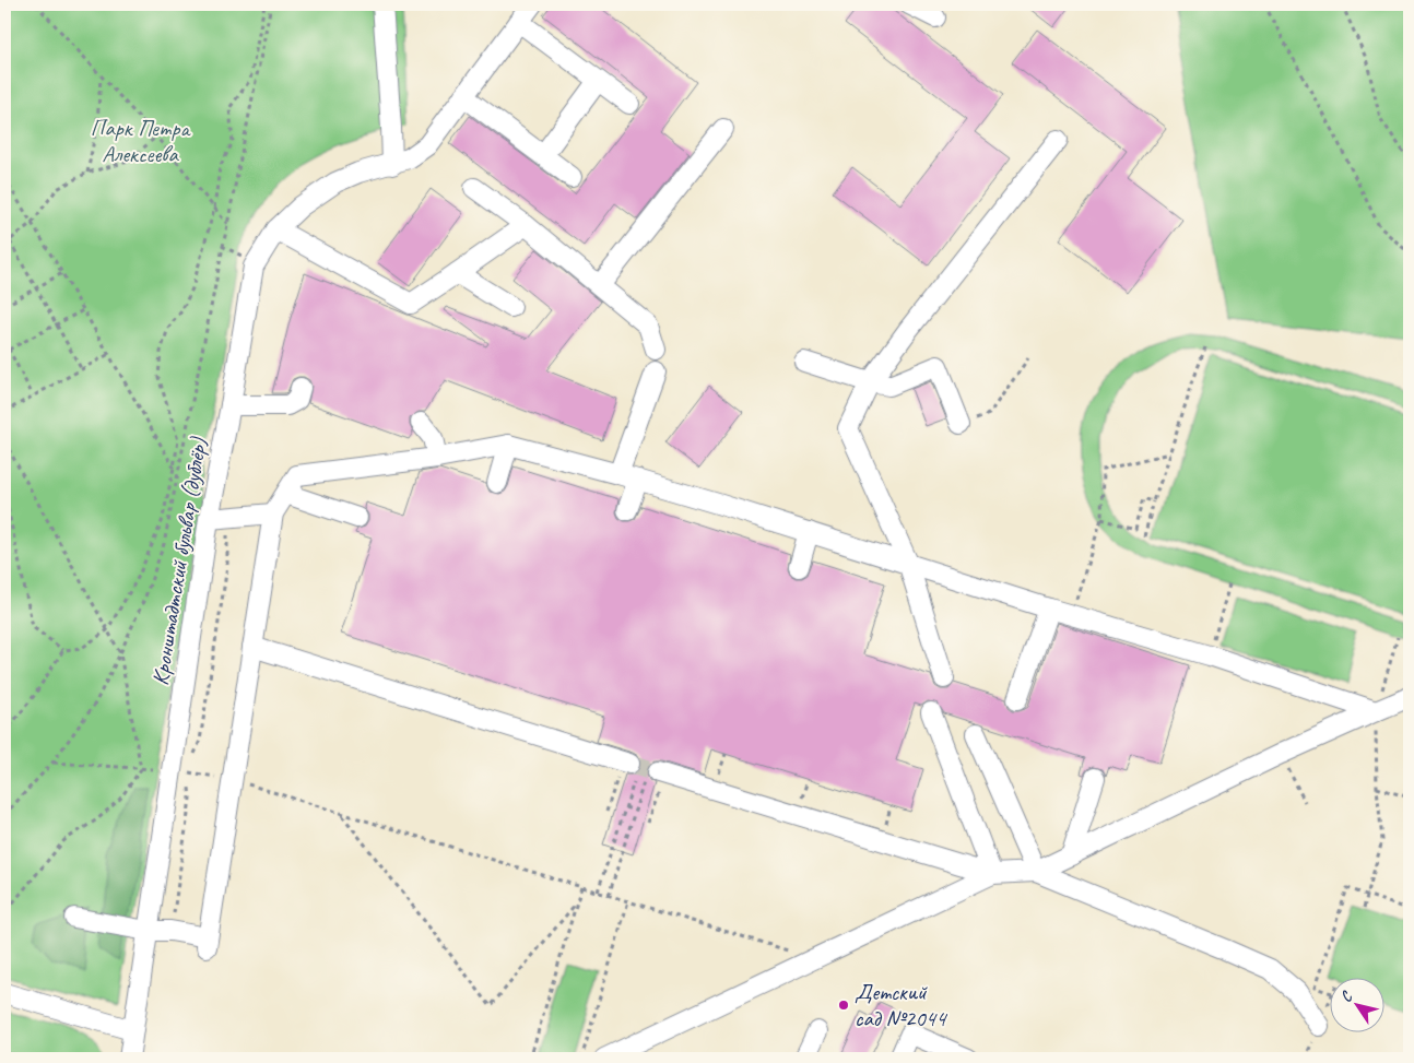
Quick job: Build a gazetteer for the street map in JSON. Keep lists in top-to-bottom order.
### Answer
{
  "streets": {
    "street": ["Кронштадтский бульвар (дублёр)"]
  },
  "parks": ["Парк Петра Алексеева"],
  "places": ["Детский сад №2044"],
  "north": "top left"
}
